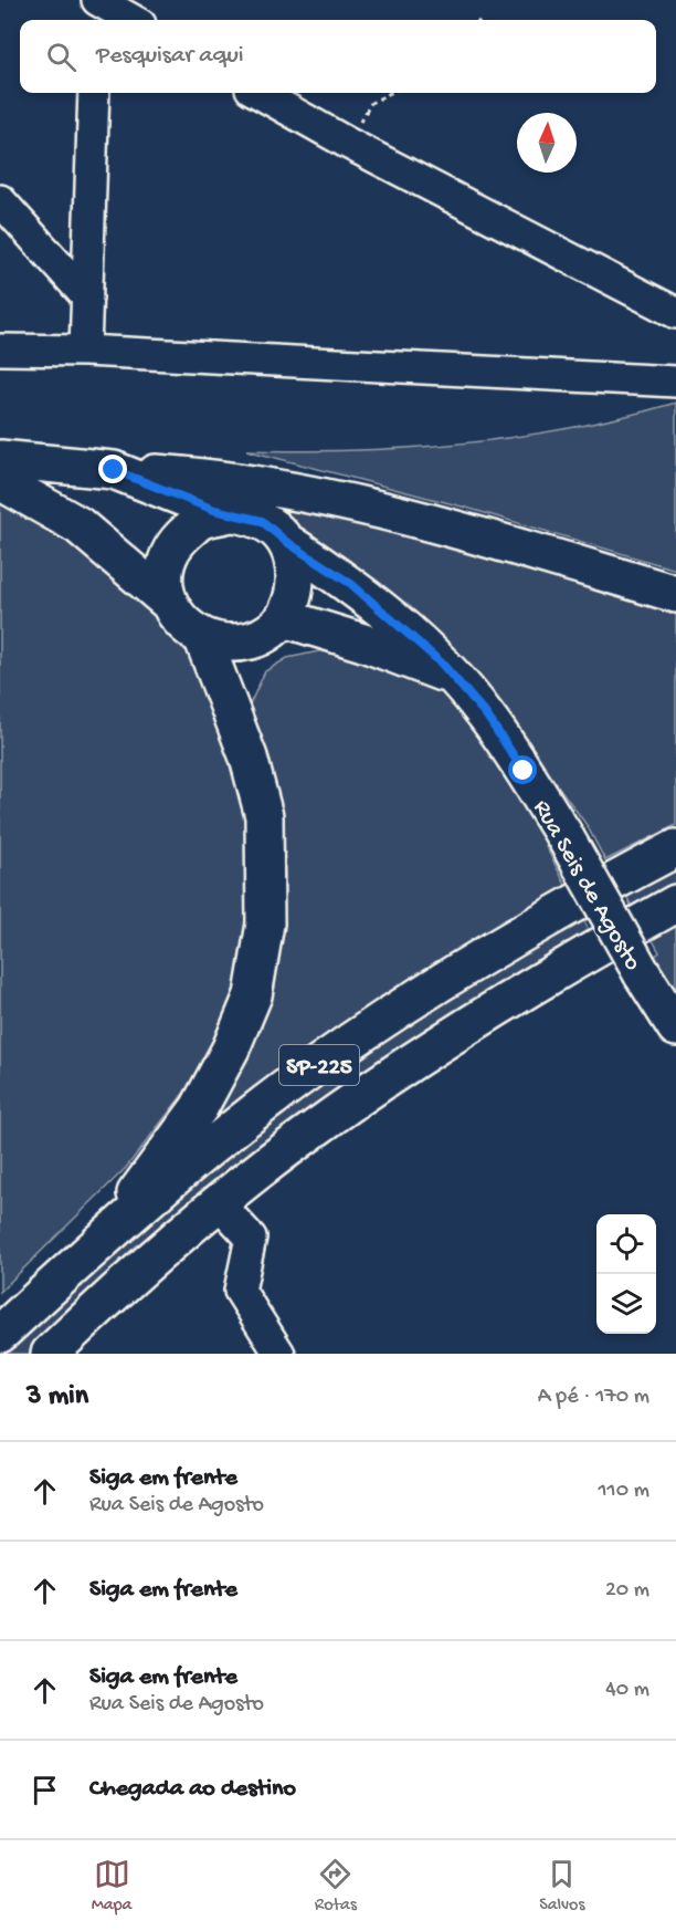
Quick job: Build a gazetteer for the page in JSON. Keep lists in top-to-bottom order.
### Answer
{
  "streets": {
    "main road": ["Rua Seis de Agosto", "SP-225"]
  },
  "north": "top",
  "page": {
    "search": "Pesquisar aqui",
    "heading": ["3 min", "A pé · 170 m"],
    "list": [
      ["Siga em frente", "Rua Seis de Agosto", "110 m"],
      ["Siga em frente", "20 m"],
      ["Siga em frente", "Rua Seis de Agosto", "40 m"],
      "Chegada ao destino"
    ],
    "nav": ["Mapa", "Rotas", "Salvos"]
  }
}
